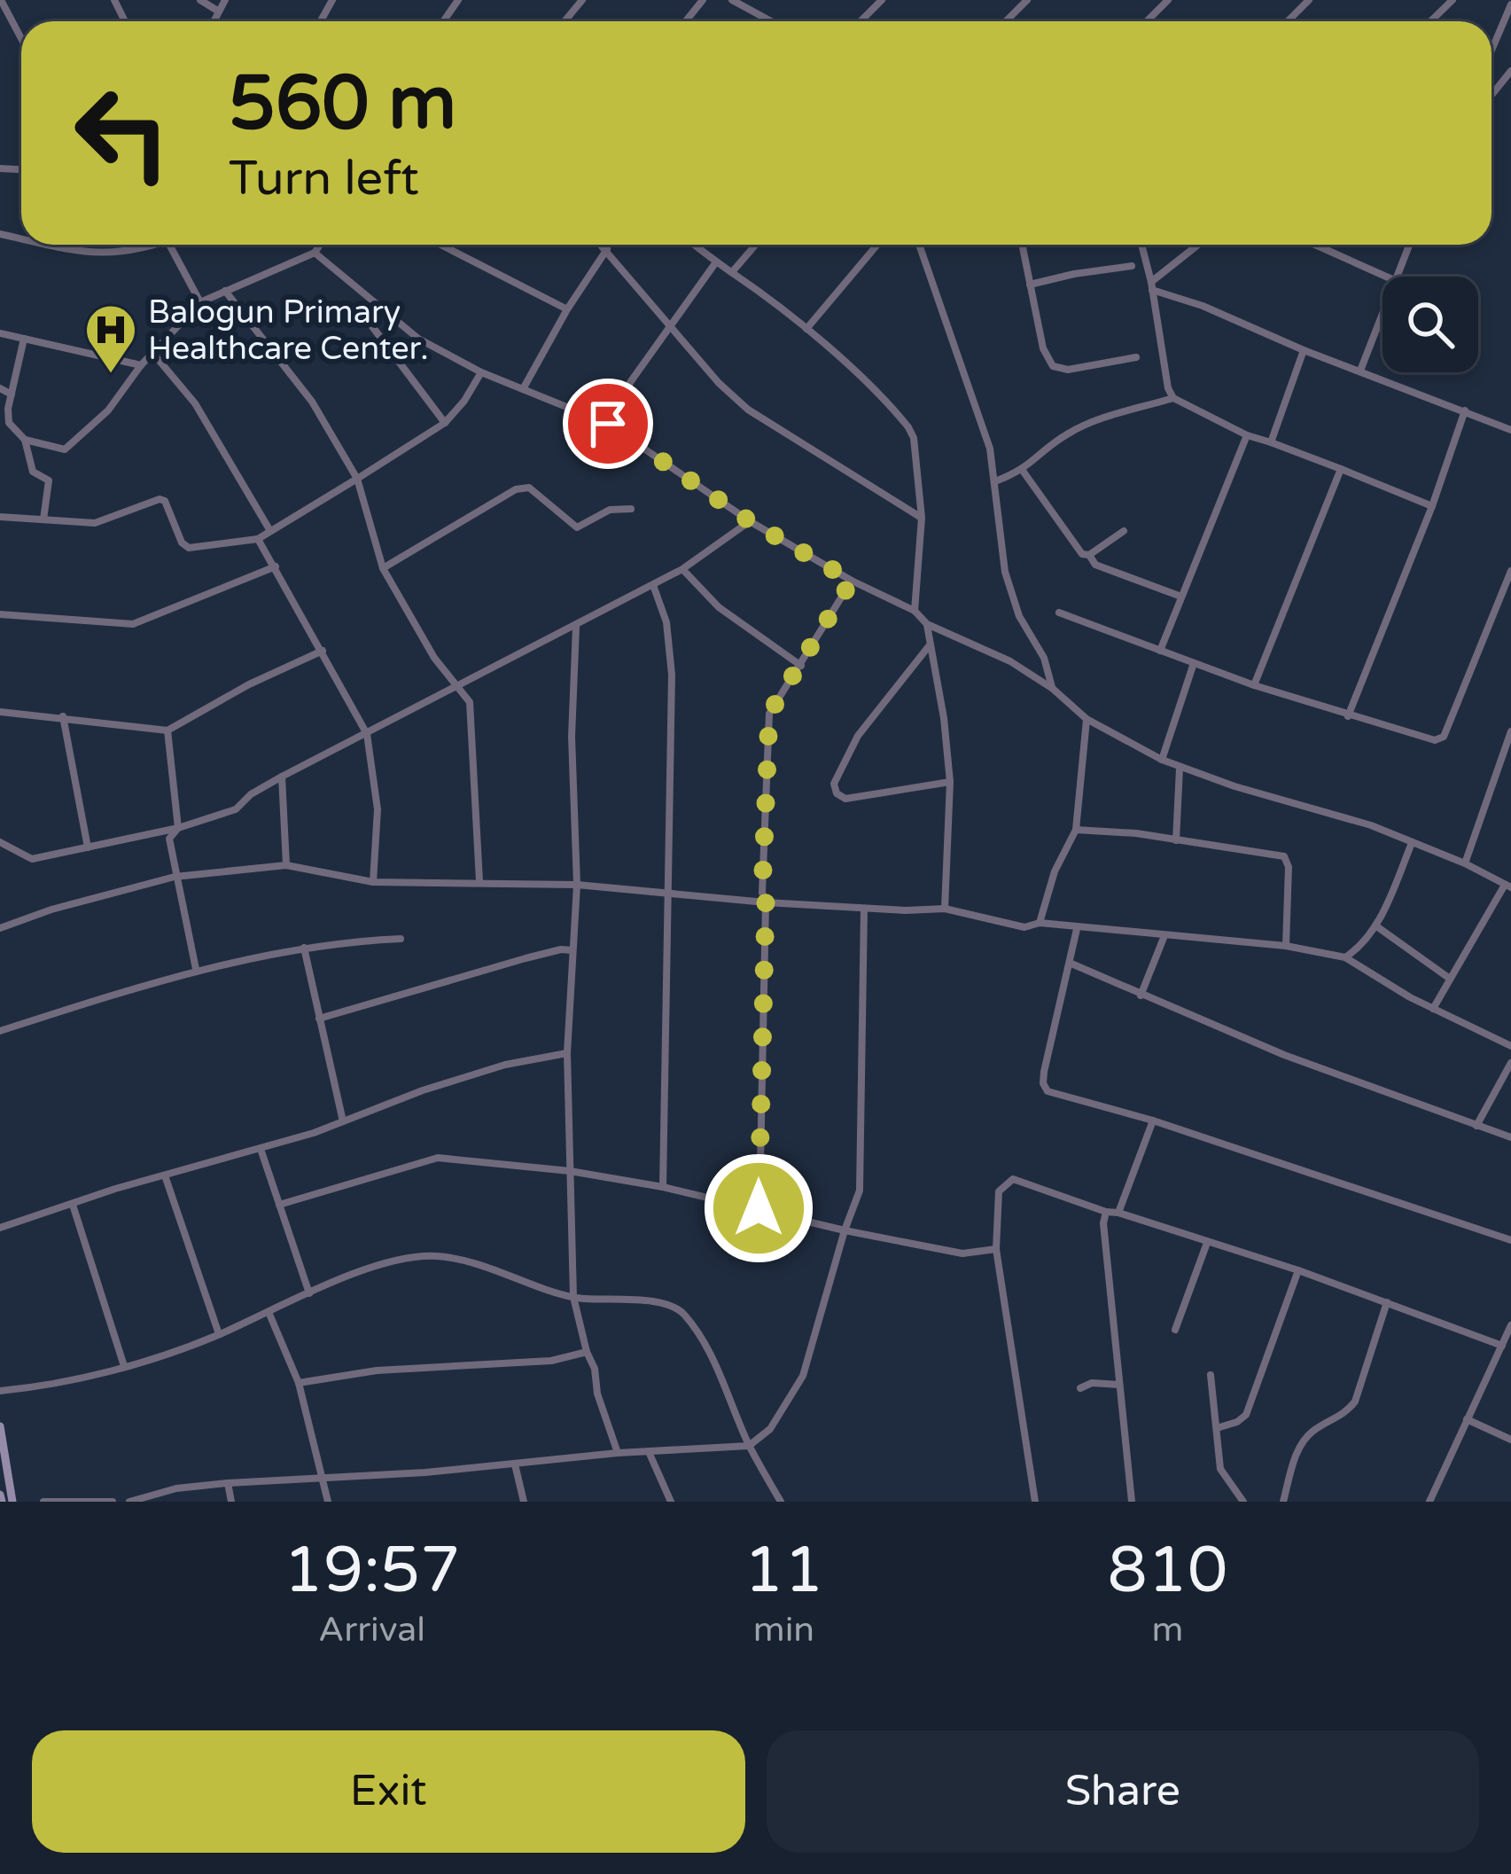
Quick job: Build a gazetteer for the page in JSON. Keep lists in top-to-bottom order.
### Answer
{
  "places": {
    "hospital": ["Balogun Primary Healthcare Center."]
  },
  "page": {
    "turn": ["560 m", "Turn left"],
    "eta": [
      "19:57",
      "Arrival",
      "11",
      "min",
      "810",
      "m"
    ],
    "buttons": ["Exit", "Share"]
  }
}
